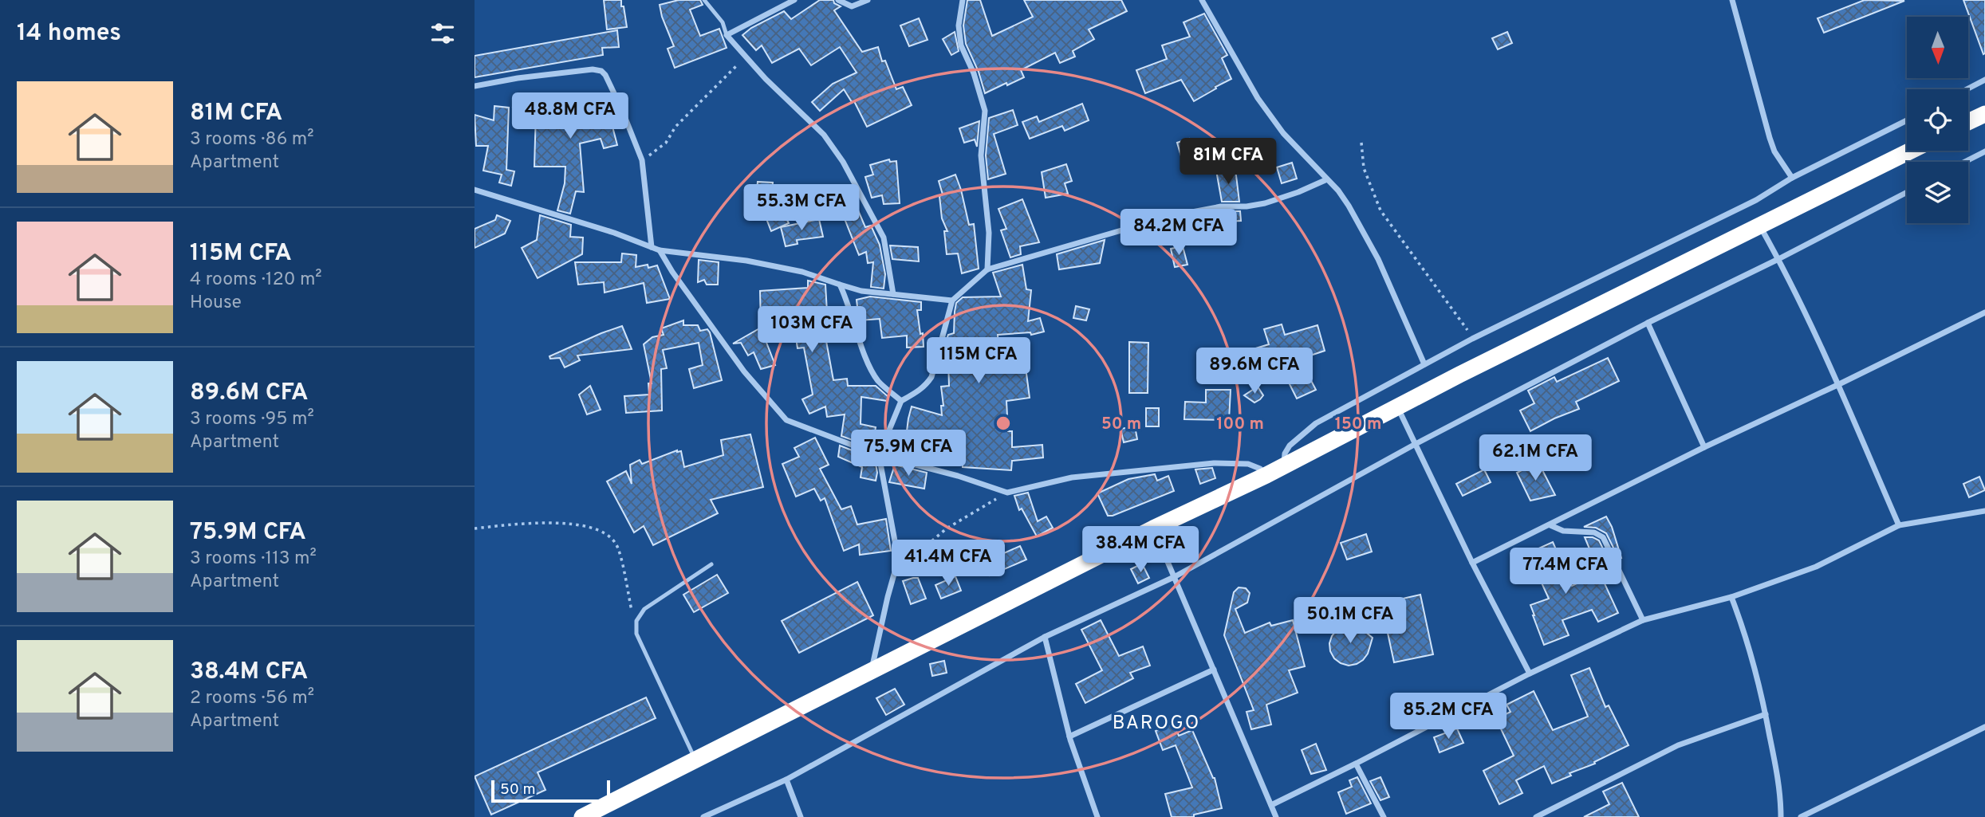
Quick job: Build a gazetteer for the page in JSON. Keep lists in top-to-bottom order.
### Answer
{
  "districts": ["BAROGO"],
  "scale_bar": "50 m",
  "north": "bottom",
  "page": {
    "heading": "14 homes",
    "list": [
      {
        "name": "81M CFA",
        "note": "3 rooms · 86 m² · Apartment"
      },
      {
        "name": "115M CFA",
        "note": "4 rooms · 120 m² · House"
      },
      {
        "name": "89.6M CFA",
        "note": "3 rooms · 95 m² · Apartment"
      },
      {
        "name": "75.9M CFA",
        "note": "3 rooms · 113 m² · Apartment"
      },
      {
        "name": "38.4M CFA",
        "note": "2 rooms · 56 m² · Apartment"
      }
    ],
    "price": [
      "48.8M CFA",
      "81M CFA",
      "55.3M CFA",
      "84.2M CFA",
      "103M CFA",
      "115M CFA",
      "89.6M CFA",
      "75.9M CFA",
      "62.1M CFA",
      "38.4M CFA",
      "41.4M CFA",
      "77.4M CFA",
      "50.1M CFA",
      "85.2M CFA"
    ],
    "scale": "50 m"
  },
  "rings": ["50 m", "100 m", "150 m"]
}
